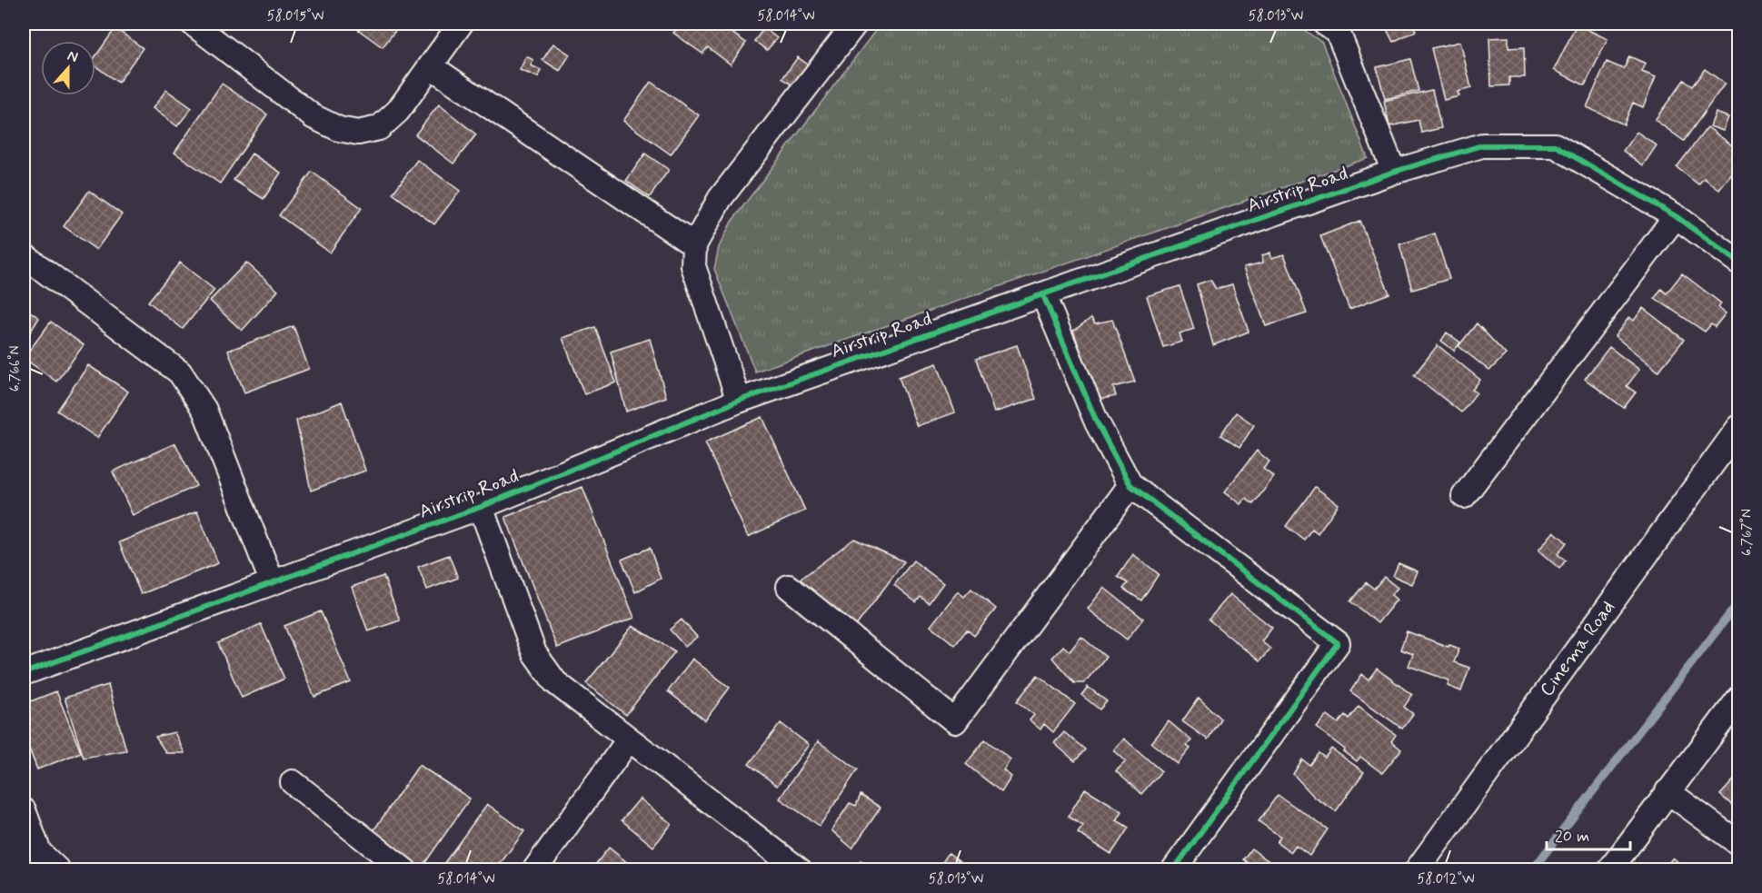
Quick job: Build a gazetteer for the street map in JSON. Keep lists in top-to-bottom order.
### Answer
{
  "streets": {
    "street": ["Airstrip Road", "Cinema Road"]
  },
  "scale_bar": "20 m",
  "north": "top",
  "coordinates": [
    "58.015°W",
    "58.014°W",
    "58.013°W",
    "6.766°N",
    "6.767°N",
    "58.012°W"
  ]
}
